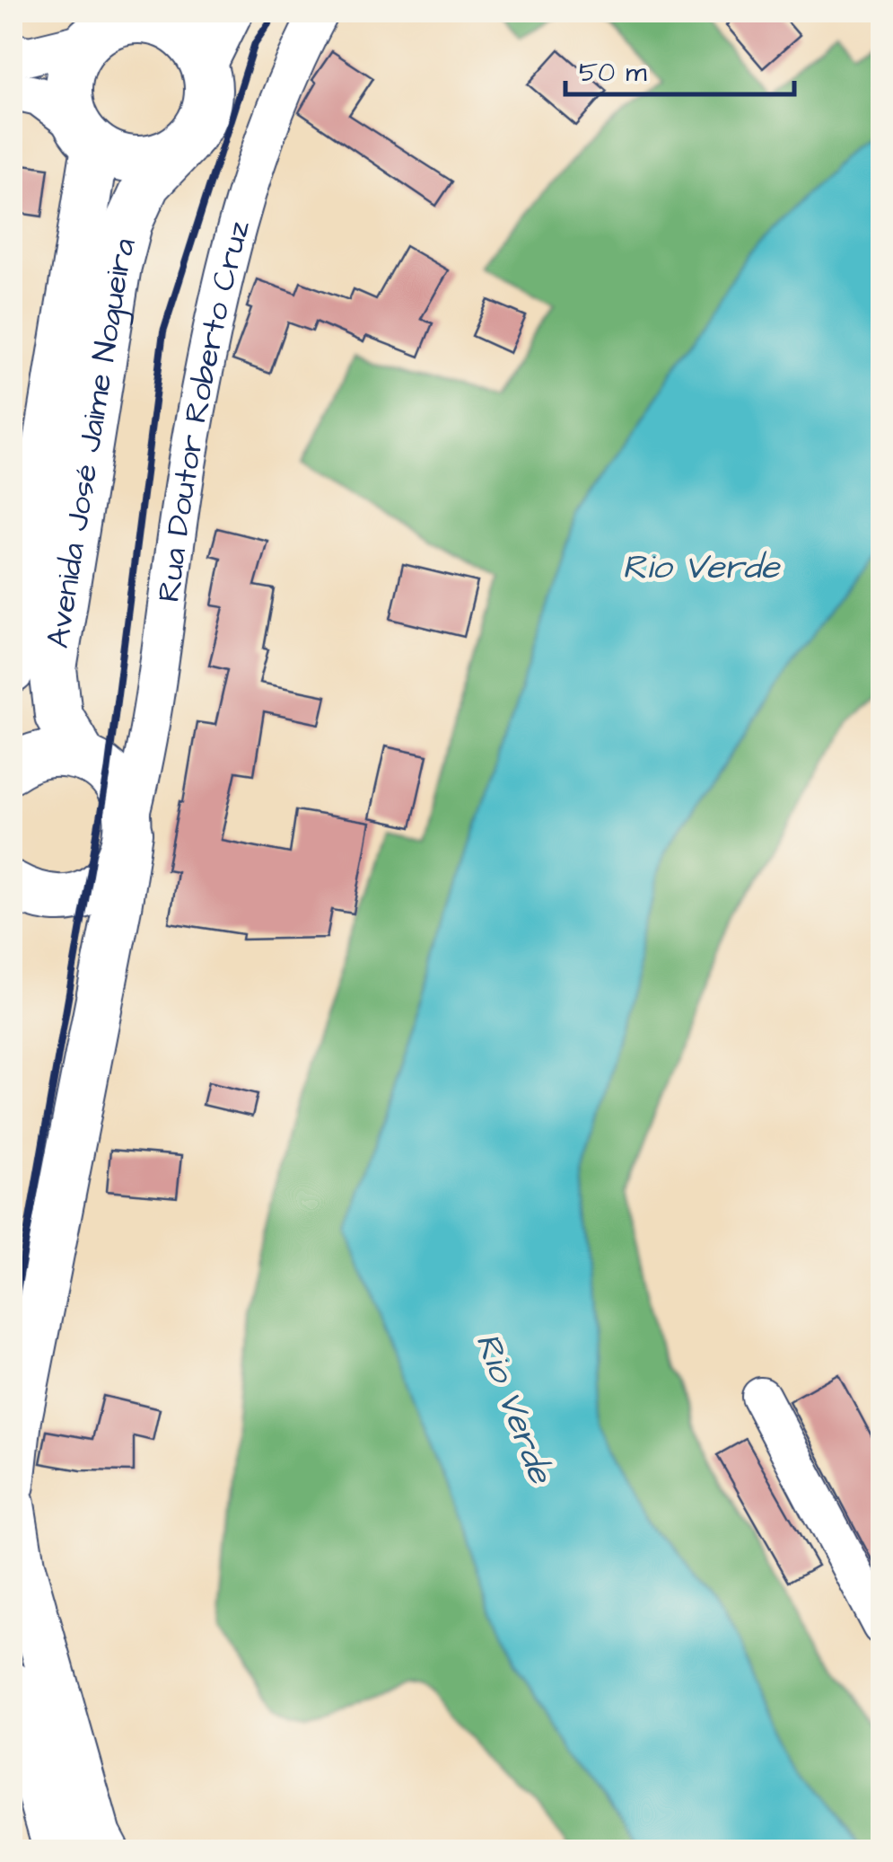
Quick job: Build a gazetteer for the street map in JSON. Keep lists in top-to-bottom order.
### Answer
{
  "streets": {
    "main road": ["Rua Doutor Roberto Cruz", "Avenida José Jaime Nogueira"]
  },
  "crossings": [
    ["Rua Doutor Roberto Cruz", "Avenida José Jaime Nogueira"]
  ],
  "water": ["Rio Verde"],
  "scale_bar": "50 m"
}
